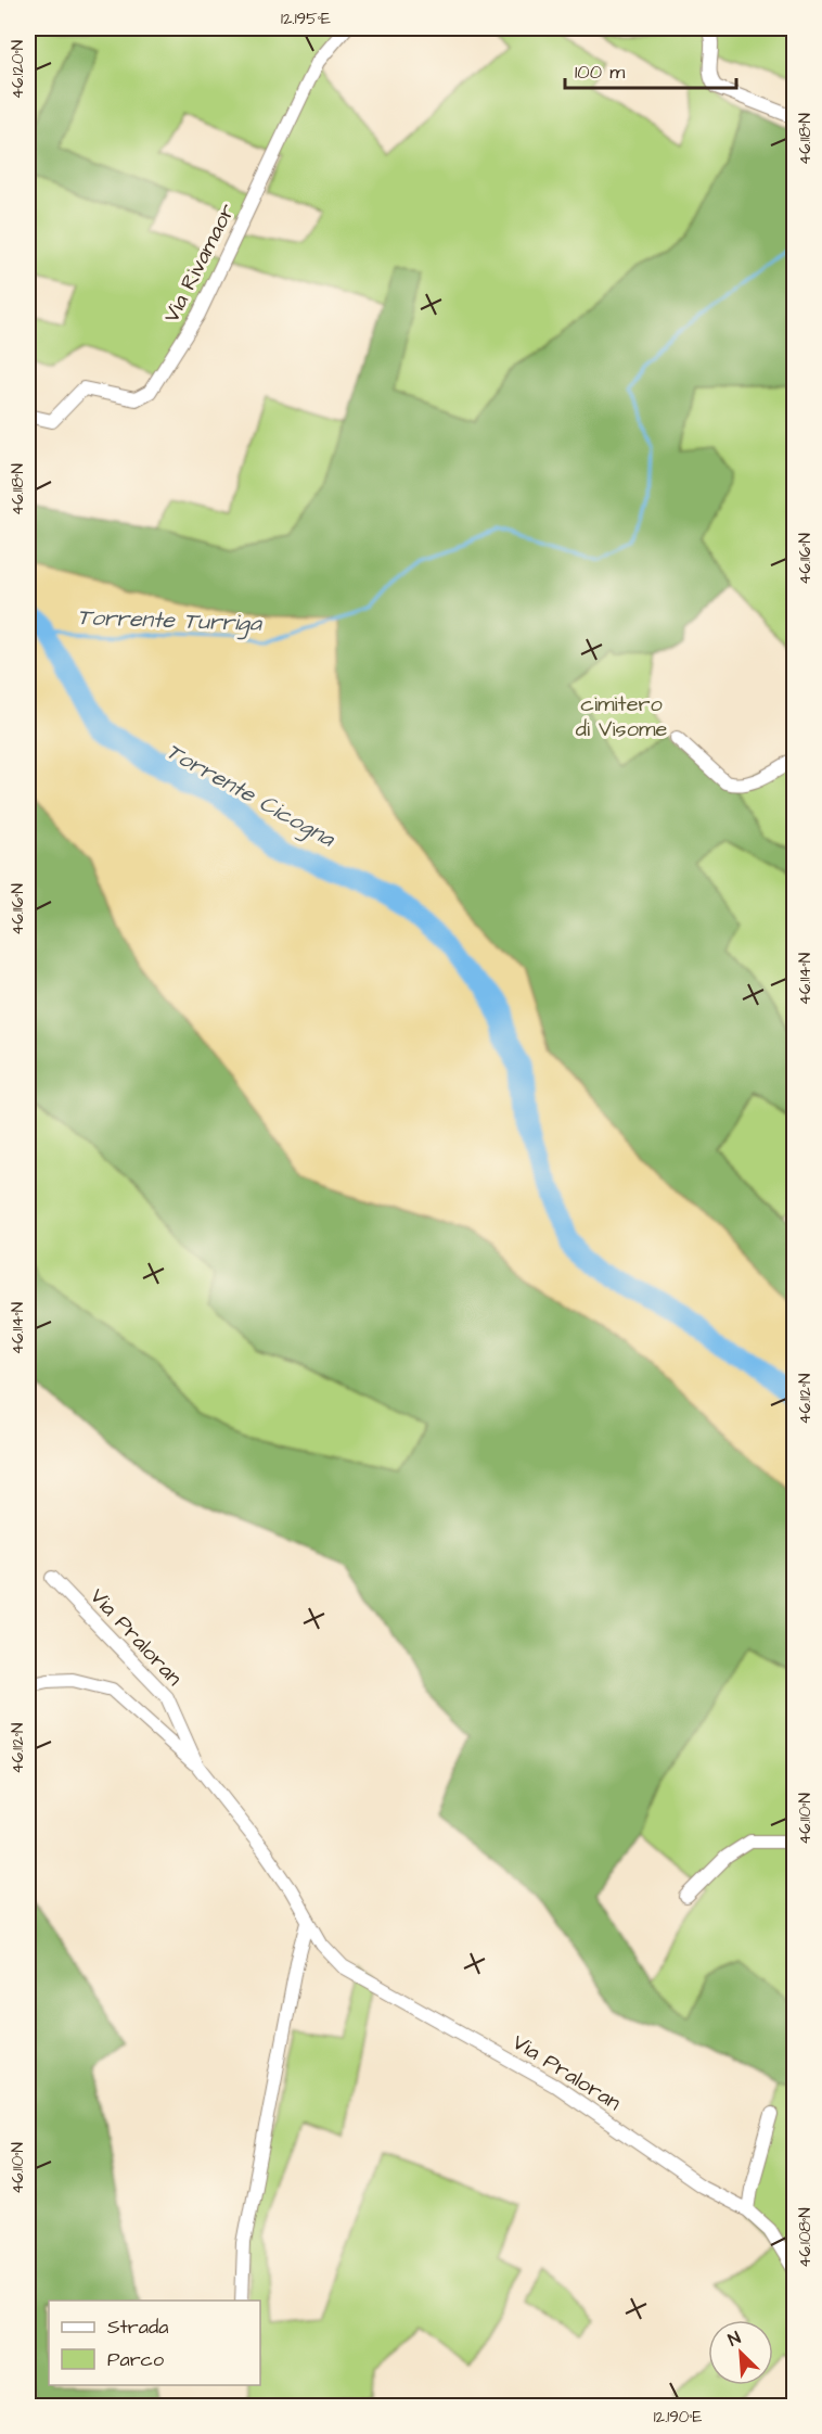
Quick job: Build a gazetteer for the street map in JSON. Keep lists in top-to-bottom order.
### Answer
{
  "streets": {
    "street": ["Via Rivamaor", "Via Praloran"]
  },
  "water": ["Torrente Turriga", "Torrente Cicogna"],
  "parks": ["cimitero di Visome"],
  "legend": ["Strada", "Parco"],
  "scale_bar": "100 m",
  "north": "top left",
  "coordinates": [
    "12.195°E",
    "46.120°N",
    "46.118°N",
    "46.116°N",
    "46.114°N",
    "46.112°N",
    "46.110°N",
    "46.108°N",
    "12.190°E"
  ]
}
